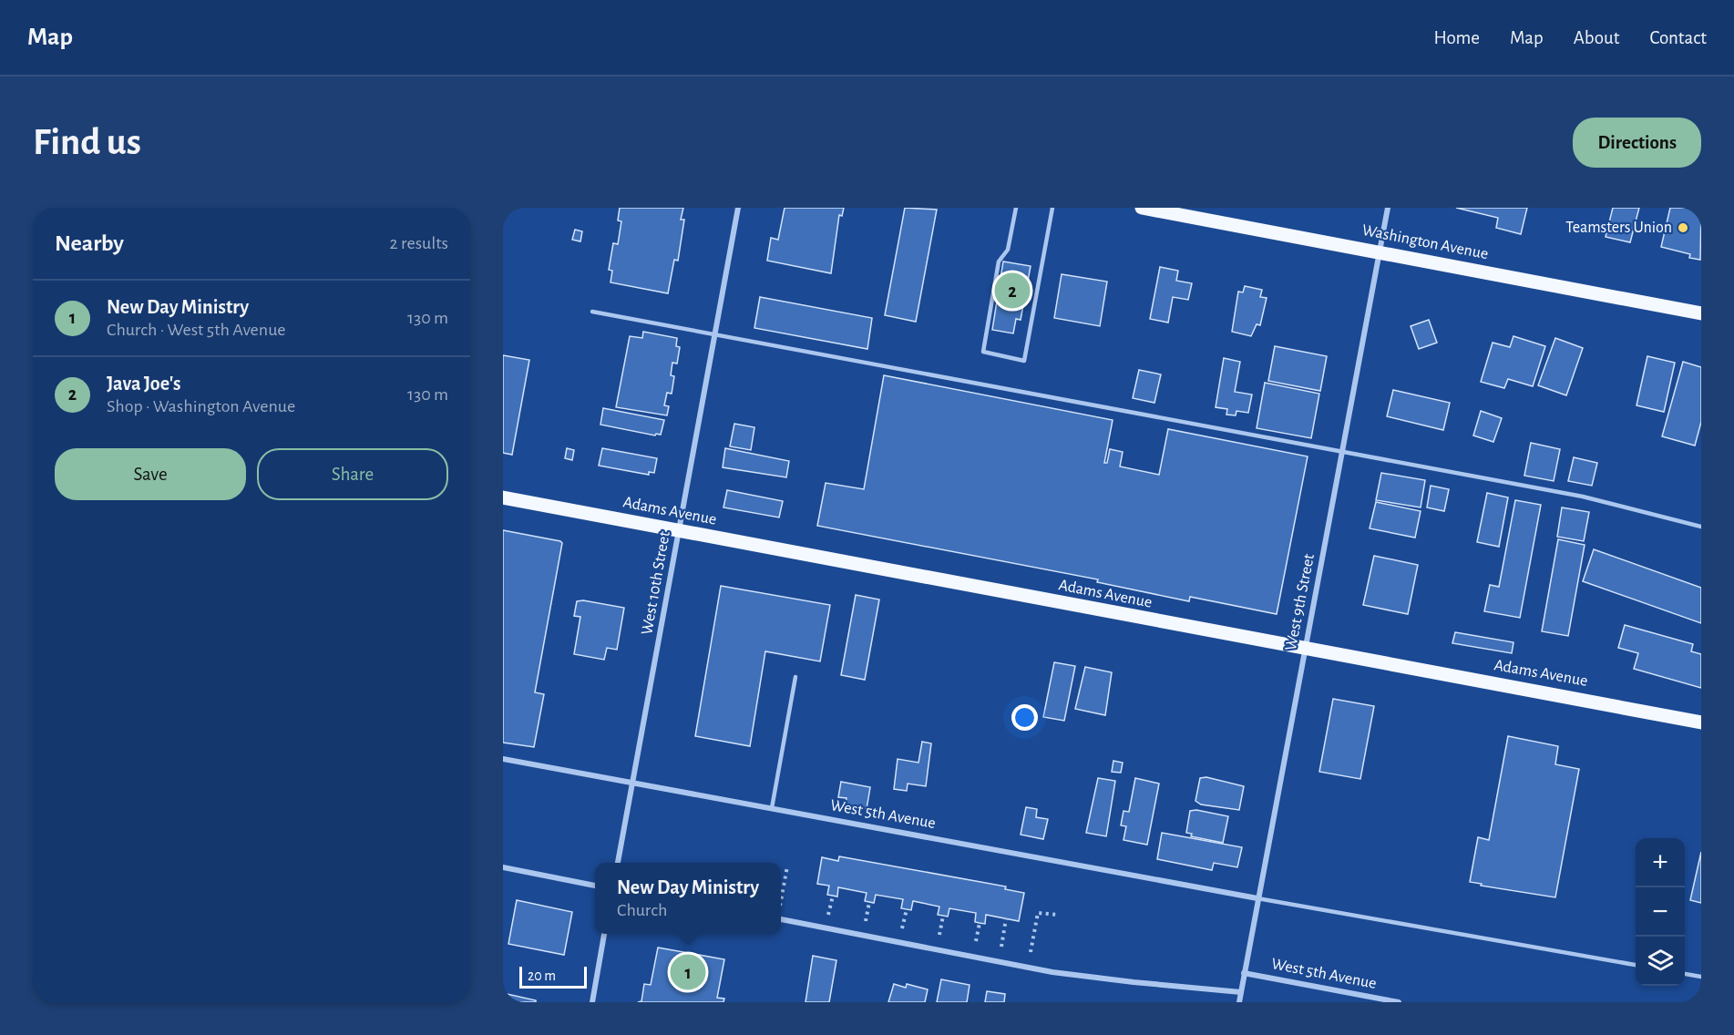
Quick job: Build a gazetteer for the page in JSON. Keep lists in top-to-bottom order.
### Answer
{
  "streets": {
    "main road": ["Washington Avenue", "Adams Avenue"],
    "street": ["West 10th Street", "West 9th Street", "West 5th Avenue"]
  },
  "crossings": [
    ["Washington Avenue", "West 9th Street"],
    ["Adams Avenue", "West 10th Street"],
    ["Adams Avenue", "West 9th Street"],
    ["West 10th Street", "West 5th Avenue"],
    ["West 9th Street", "West 5th Avenue"]
  ],
  "places": ["Teamsters Union"],
  "scale_bar": "20 m",
  "page": {
    "header": "Map",
    "nav": [
      "Home",
      "Map",
      "About",
      "Contact"
    ],
    "buttons": [
      "Directions",
      ["Save", "Share"]
    ],
    "title": "Find us",
    "heading": ["Nearby", "2 results"],
    "pins": ["2", "1"],
    "list": [
      {
        "mark": "1",
        "name": "New Day Ministry",
        "note": "Church · West 5th Avenue",
        "value": "130 m"
      },
      {
        "mark": "2",
        "name": "Java Joe's",
        "note": "Shop · Washington Avenue",
        "value": "130 m"
      }
    ],
    "map_buttons": ["+", "−"],
    "popup": ["New Day Ministry", "Church"],
    "scale": "20 m"
  }
}
